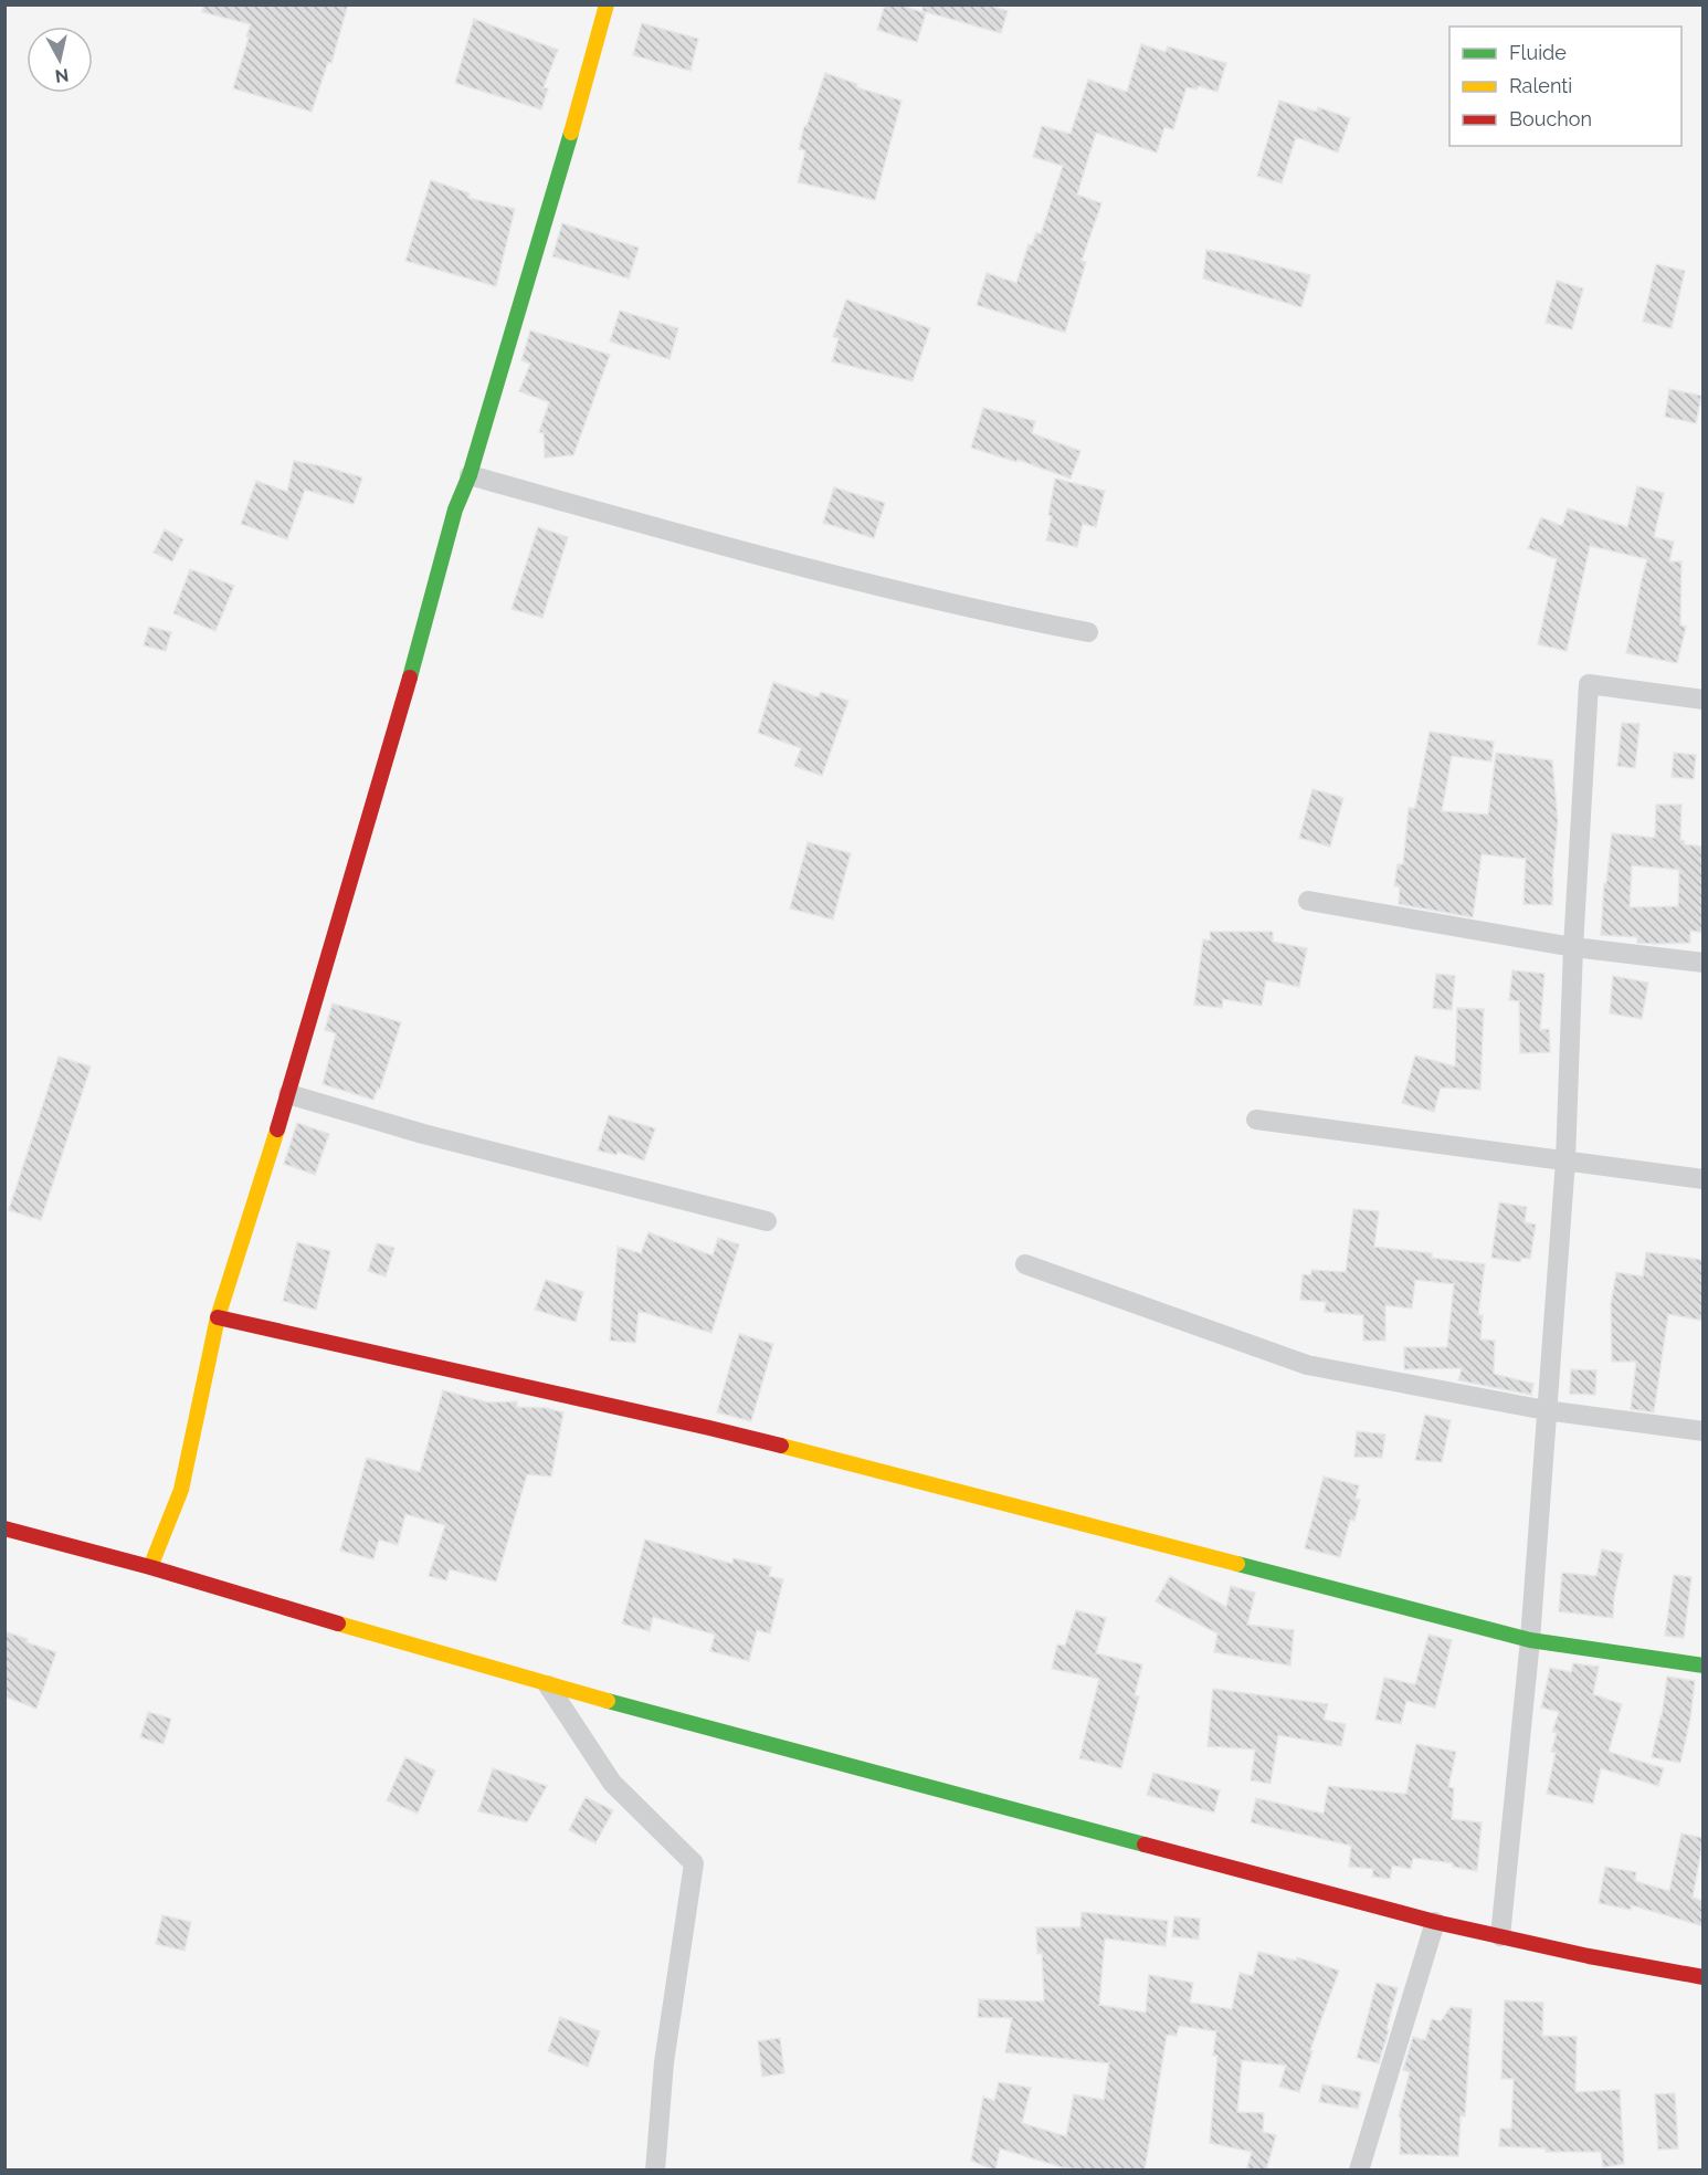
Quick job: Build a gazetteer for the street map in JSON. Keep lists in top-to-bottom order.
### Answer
{
  "legend": ["Fluide", "Ralenti", "Bouchon"],
  "north": "bottom"
}
